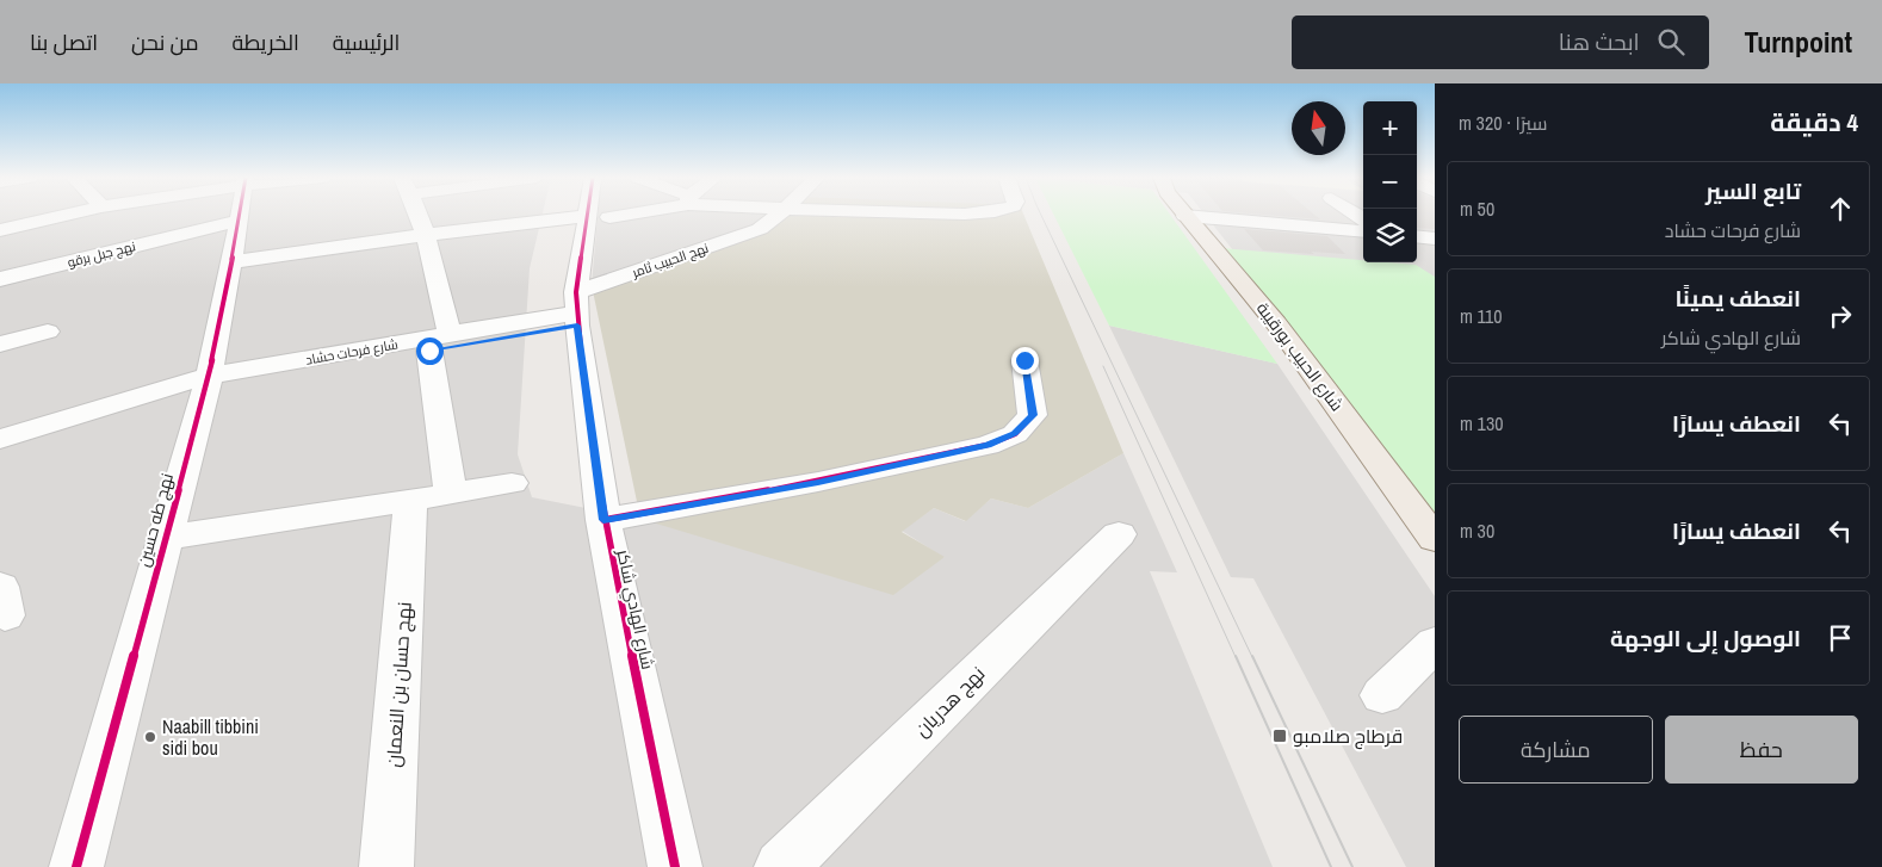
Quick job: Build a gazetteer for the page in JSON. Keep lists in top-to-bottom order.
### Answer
{
  "streets": {
    "main road": ["شارع الحبيب بورقيبة"],
    "street": [
      "نهج جبل برقو",
      "نهج الحبيب ثامر",
      "شارع فرحات حشاد",
      "نهج طه حسين",
      "شارع الهادي شاكر",
      "نهج حسان بن النعمان",
      "نهج هدريان"
    ]
  },
  "crossings": [
    ["نهج جبل برقو", "نهج طه حسين"],
    ["نهج الحبيب ثامر", "شارع فرحات حشاد"],
    ["نهج الحبيب ثامر", "شارع الهادي شاكر"],
    ["شارع فرحات حشاد", "نهج طه حسين"],
    ["شارع فرحات حشاد", "شارع الهادي شاكر"],
    ["شارع فرحات حشاد", "نهج حسان بن النعمان"]
  ],
  "places": {
    "transit": ["قرطاج صلامبو"],
    "other": ["Naabill tibbini sidi bou"]
  },
  "north": "top",
  "page": {
    "header": "Turnpoint",
    "search": "ابحث هنا",
    "nav": [
      "الرئيسية",
      "الخريطة",
      "من نحن",
      "اتصل بنا"
    ],
    "heading": ["4 دقيقة", "سيرًا · 320 m"],
    "map_buttons": ["+", "−"],
    "list": [
      ["تابع السير", "شارع فرحات حشاد", "50 m"],
      ["انعطف يمينًا", "شارع الهادي شاكر", "110 m"],
      ["انعطف يسارًا", "130 m"],
      ["انعطف يسارًا", "30 m"],
      "الوصول إلى الوجهة"
    ],
    "buttons": ["حفظ", "مشاركة"]
  }
}
